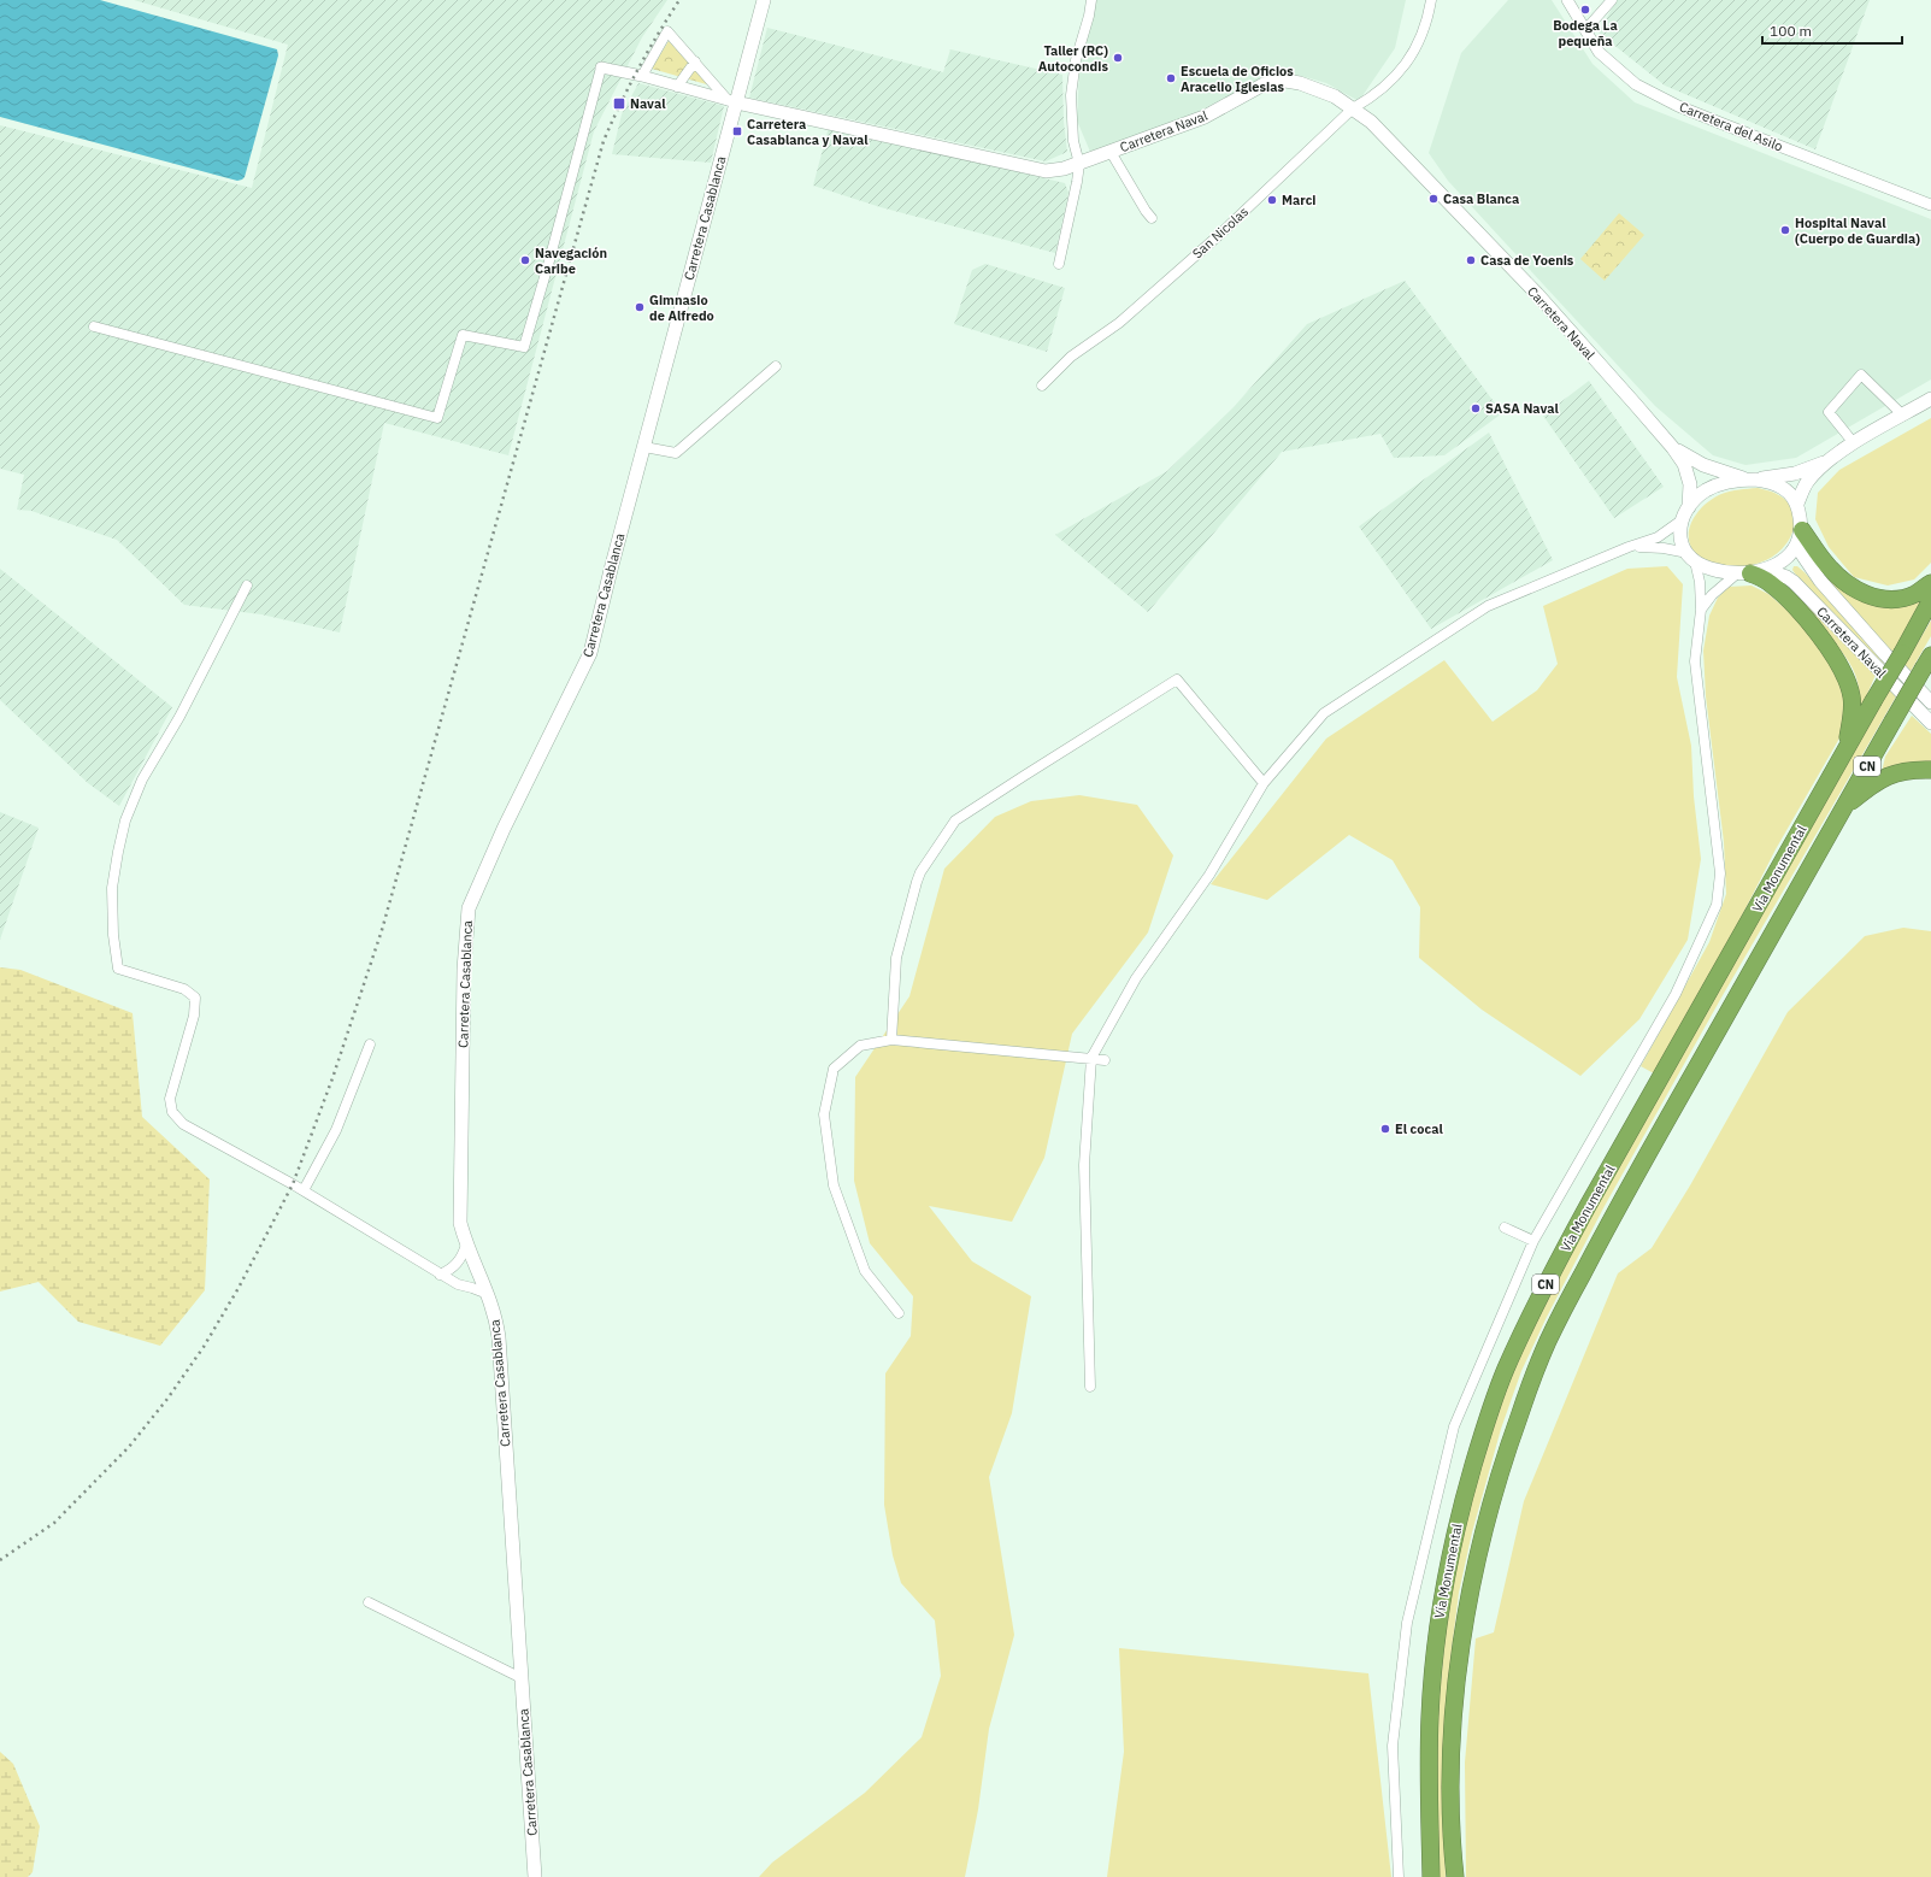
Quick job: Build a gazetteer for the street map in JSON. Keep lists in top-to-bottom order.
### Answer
{
  "streets": {
    "highway": ["CN", "Vía Monumental"],
    "main road": ["Carretera Naval", "Carretera Casablanca"],
    "street": ["Carretera del Asilo", "San Nicolas"]
  },
  "crossings": [
    ["Carretera Naval", "Carretera Casablanca"],
    ["Carretera Naval", "San Nicolas"]
  ],
  "places": {
    "other": [
      "Bodega La pequeña",
      "Taller (RC) Autocondis",
      "Escuela de Oficios Aracelio Iglesias",
      "Casa Blanca",
      "Marci",
      "Hospital Naval (Cuerpo de Guardia)",
      "Navegación Caribe",
      "Casa de Yoenis",
      "Gimnasio de Alfredo",
      "SASA Naval",
      "El cocal"
    ],
    "transit": ["Naval", "Carretera Casablanca y Naval"]
  },
  "scale_bar": "100 m"
}
